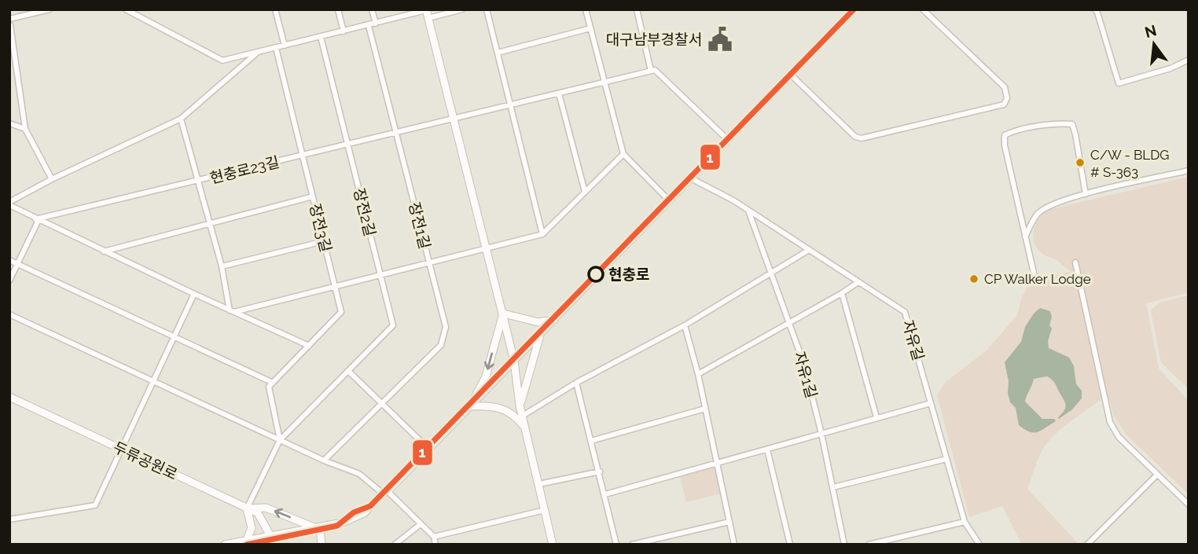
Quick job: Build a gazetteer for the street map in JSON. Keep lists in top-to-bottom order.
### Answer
{
  "streets": {
    "main road": ["두류공원로"],
    "street": [
      "현충로23길",
      "장전2길",
      "장전1길",
      "장전3길",
      "자유길",
      "자유1길"
    ]
  },
  "crossings": [
    ["현충로23길", "장전2길"],
    ["현충로23길", "장전1길"],
    ["현충로23길", "장전3길"],
    ["자유길", "자유1길"]
  ],
  "places": {
    "public building": ["대구남부경찰서"],
    "other": ["C/W - BLDG # S-363", "현충로", "CP Walker Lodge"]
  },
  "lines": ["transit line 1"],
  "north": "top"
}
